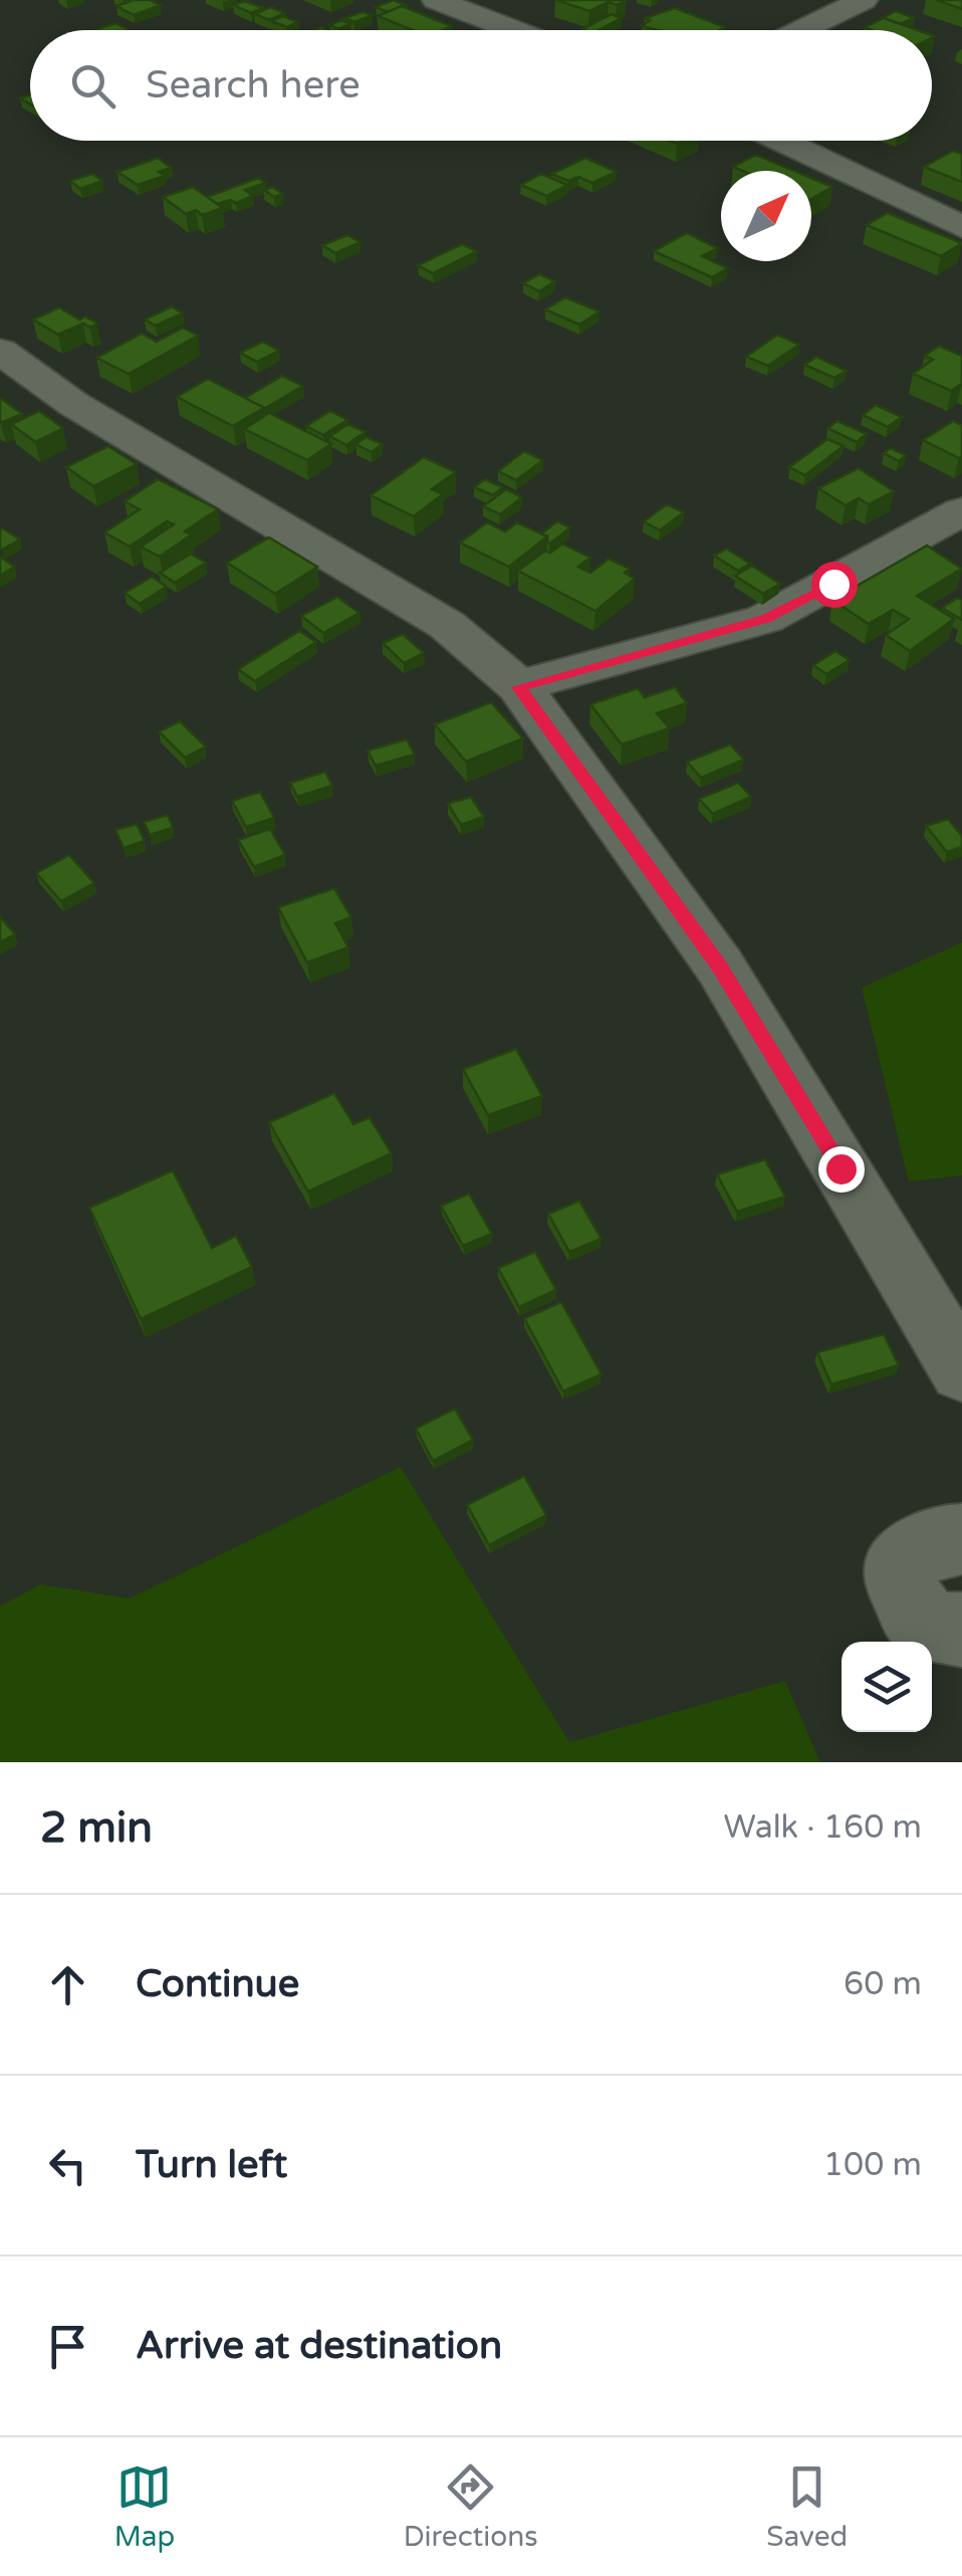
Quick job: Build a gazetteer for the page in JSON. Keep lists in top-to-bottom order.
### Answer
{
  "north": "top right",
  "page": {
    "search": "Search here",
    "heading": ["2 min", "Walk · 160 m"],
    "list": [
      ["Continue", "60 m"],
      ["Turn left", "100 m"],
      "Arrive at destination"
    ],
    "nav": ["Map", "Directions", "Saved"]
  }
}
